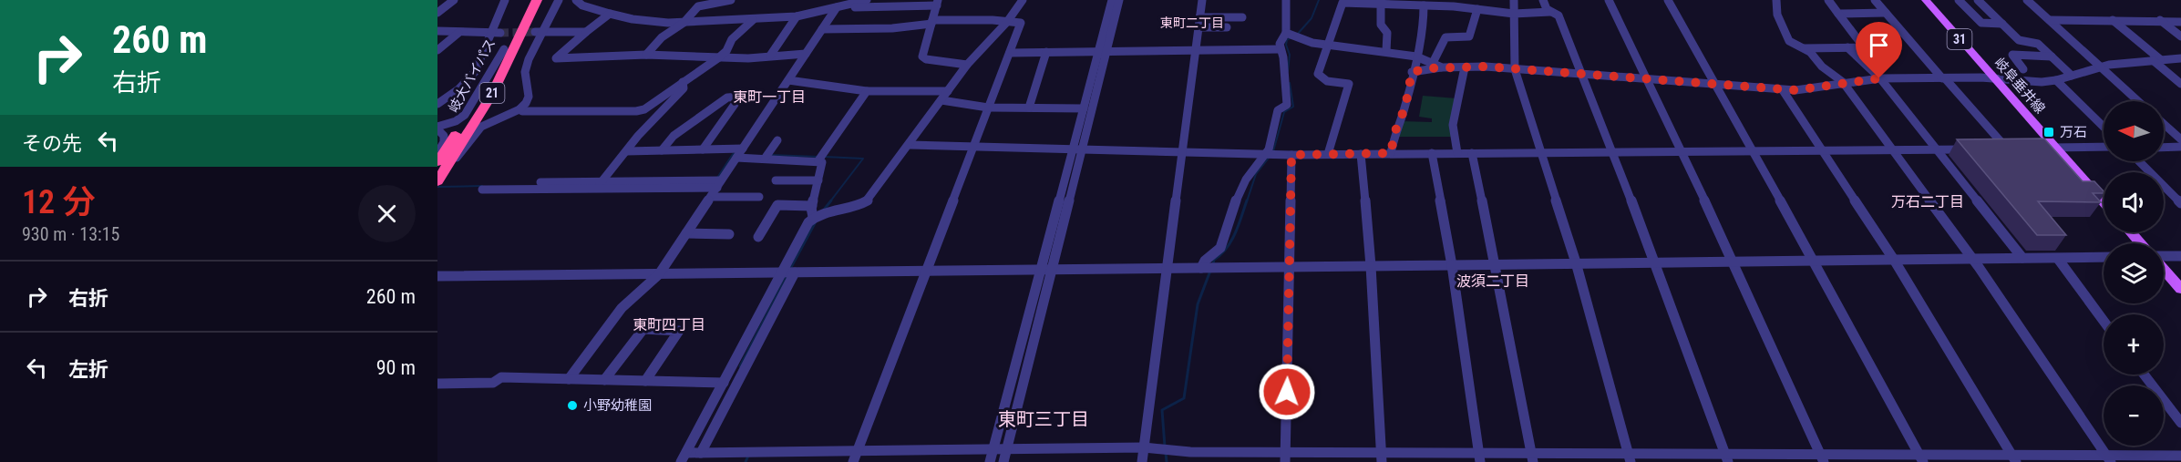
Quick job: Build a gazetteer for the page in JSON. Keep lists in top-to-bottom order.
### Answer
{
  "streets": {
    "highway": ["岐大バイパス", "21"],
    "main road": ["31", "岐阜垂井線"]
  },
  "districts": [
    "東町二丁目",
    "東町一丁目",
    "万石二丁目",
    "波須二丁目",
    "東町四丁目",
    "東町三丁目"
  ],
  "places": {
    "transit": ["万石"],
    "other": ["小野幼稚園"]
  },
  "north": "left",
  "page": {
    "turn": ["260 m", "右折"],
    "map_buttons": ["+", "−"],
    "then": "その先",
    "heading": ["12 分", "930 m · 13:15"],
    "list": [
      {
        "name": "右折",
        "value": "260 m"
      },
      {
        "name": "左折",
        "value": "90 m"
      }
    ]
  }
}
